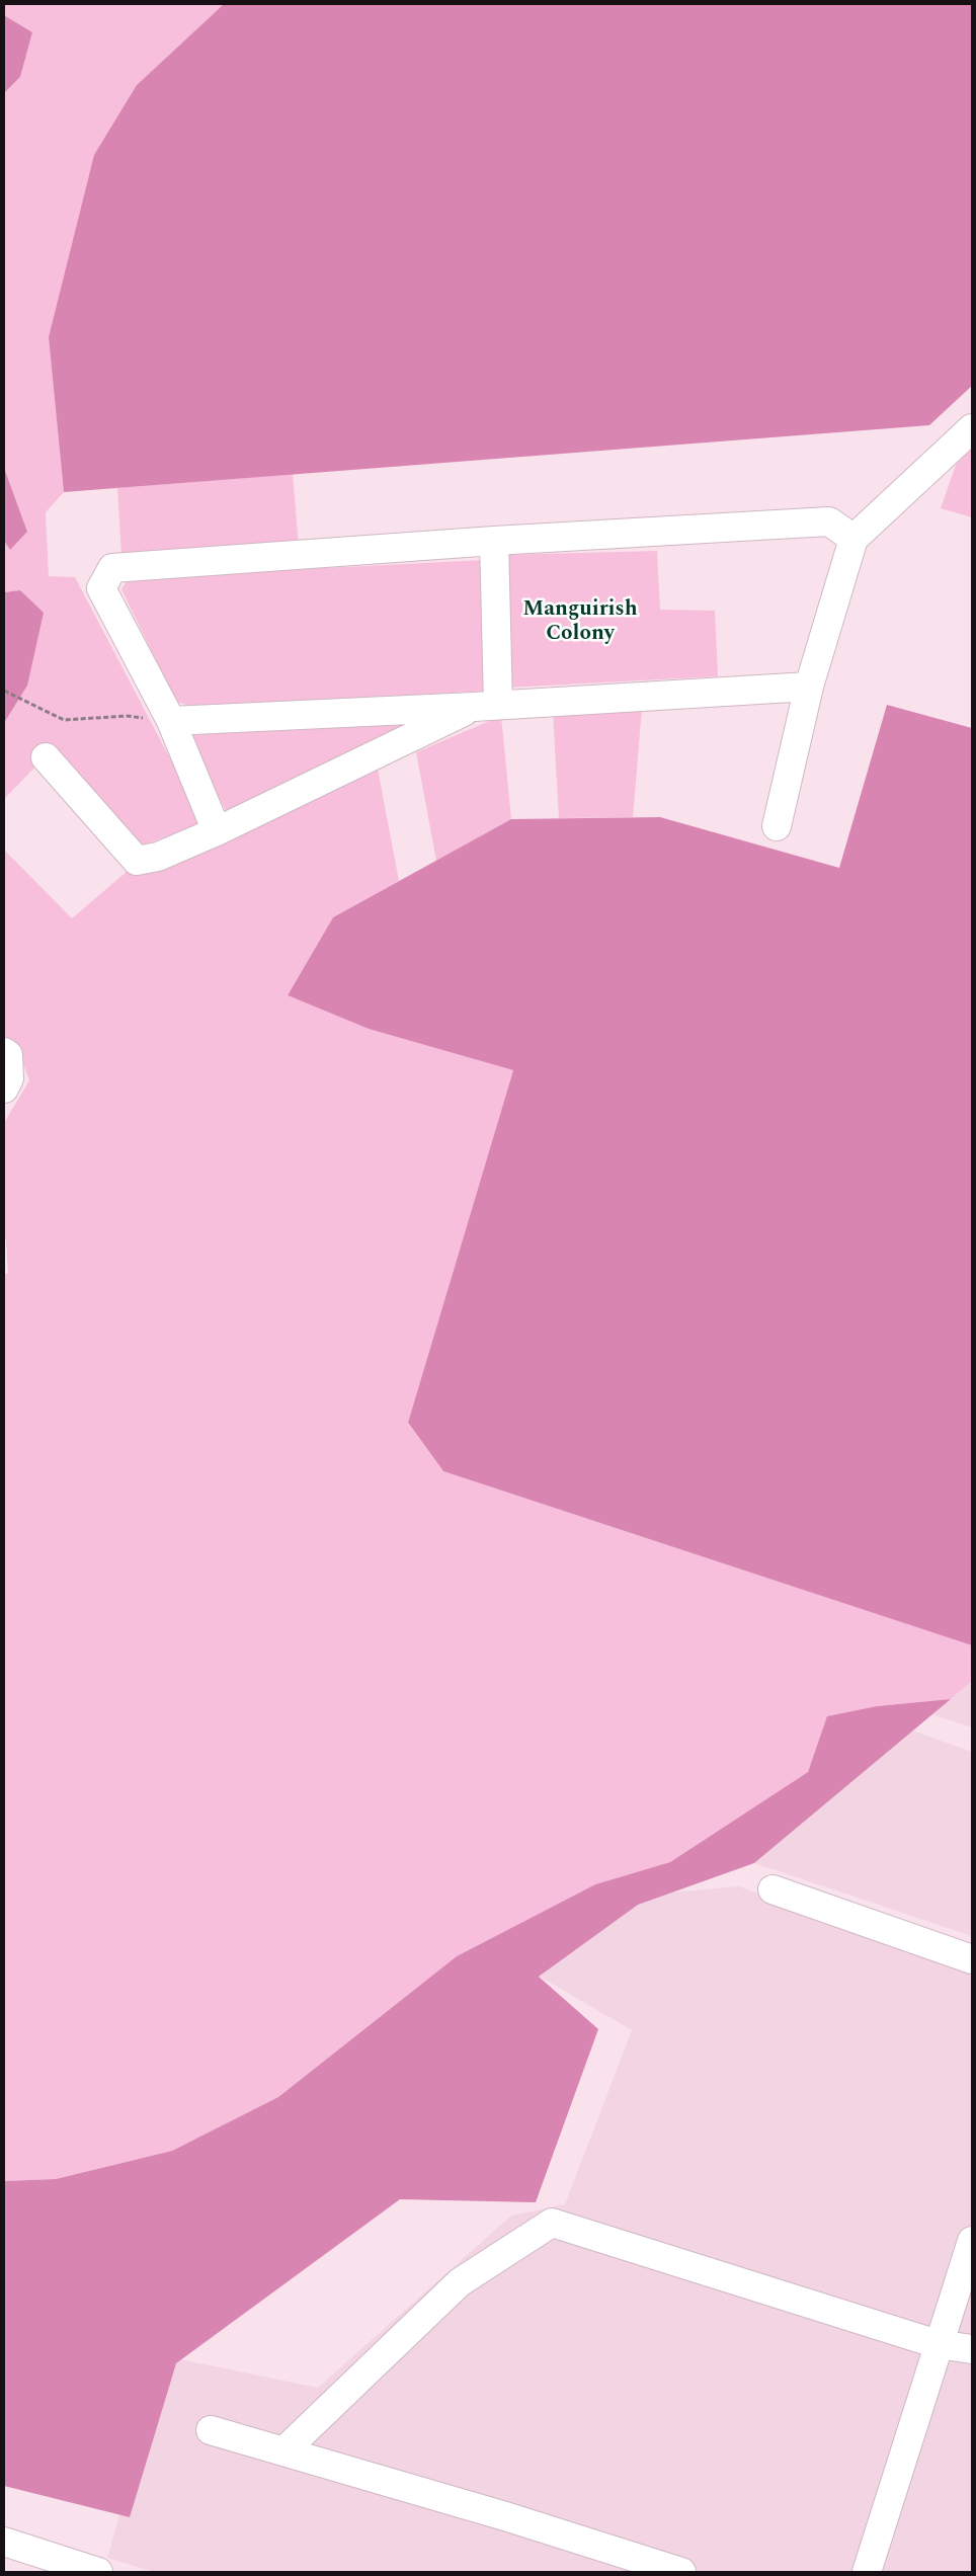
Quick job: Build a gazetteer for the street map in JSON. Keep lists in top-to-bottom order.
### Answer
{
  "districts": ["Manguirish Colony"]
}
